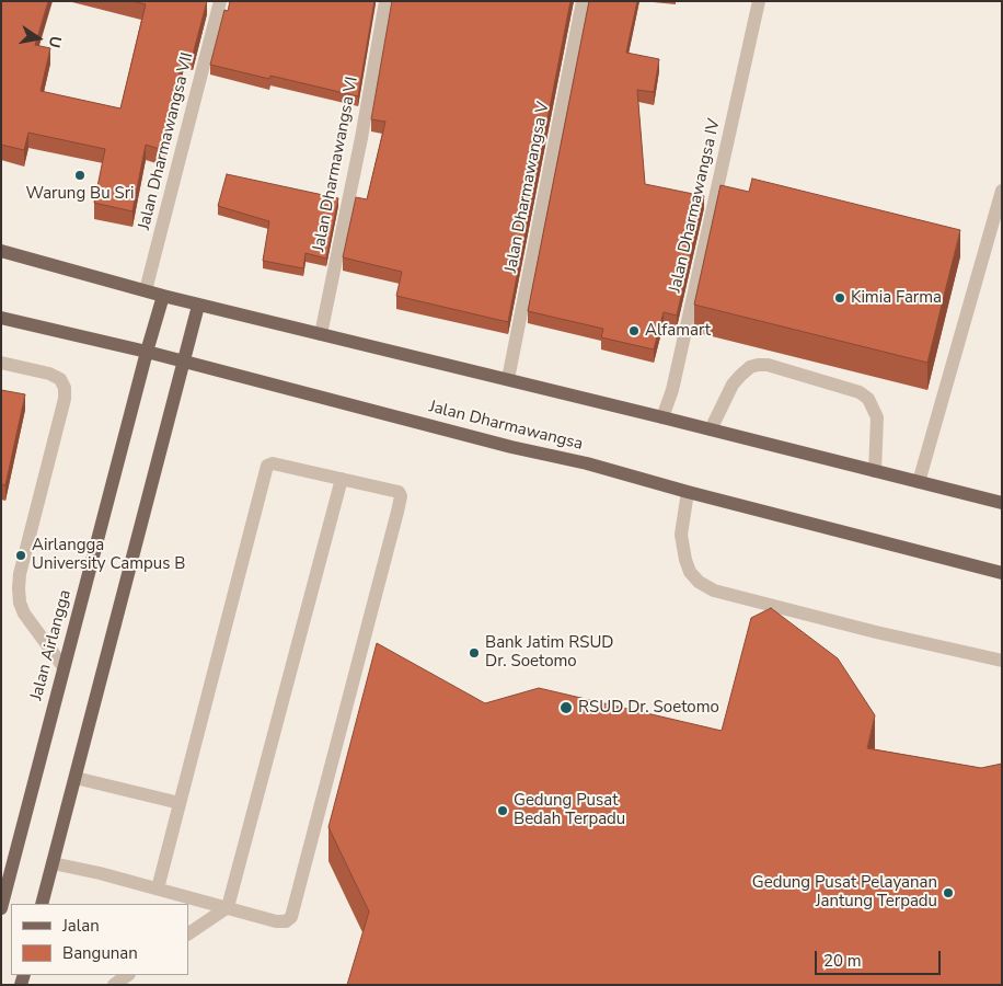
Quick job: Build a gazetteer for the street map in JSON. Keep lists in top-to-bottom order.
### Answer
{
  "streets": {
    "main road": ["Jalan Dharmawangsa", "Jalan Airlangga"],
    "street": [
      "Jalan Dharmawangsa VII",
      "Jalan Dharmawangsa VI",
      "Jalan Dharmawangsa V",
      "Jalan Dharmawangsa IV"
    ]
  },
  "crossings": [
    ["Jalan Dharmawangsa", "Jalan Airlangga"]
  ],
  "places": [
    "Warung Bu Sri",
    "Kimia Farma",
    "Alfamart",
    "Airlangga University Campus B",
    "Bank Jatim RSUD Dr. Soetomo",
    "RSUD Dr. Soetomo",
    "Gedung Pusat Bedah Terpadu",
    "Gedung Pusat Pelayanan Jantung Terpadu"
  ],
  "legend": ["Jalan", "Bangunan"],
  "scale_bar": "20 m",
  "north": "right"
}
